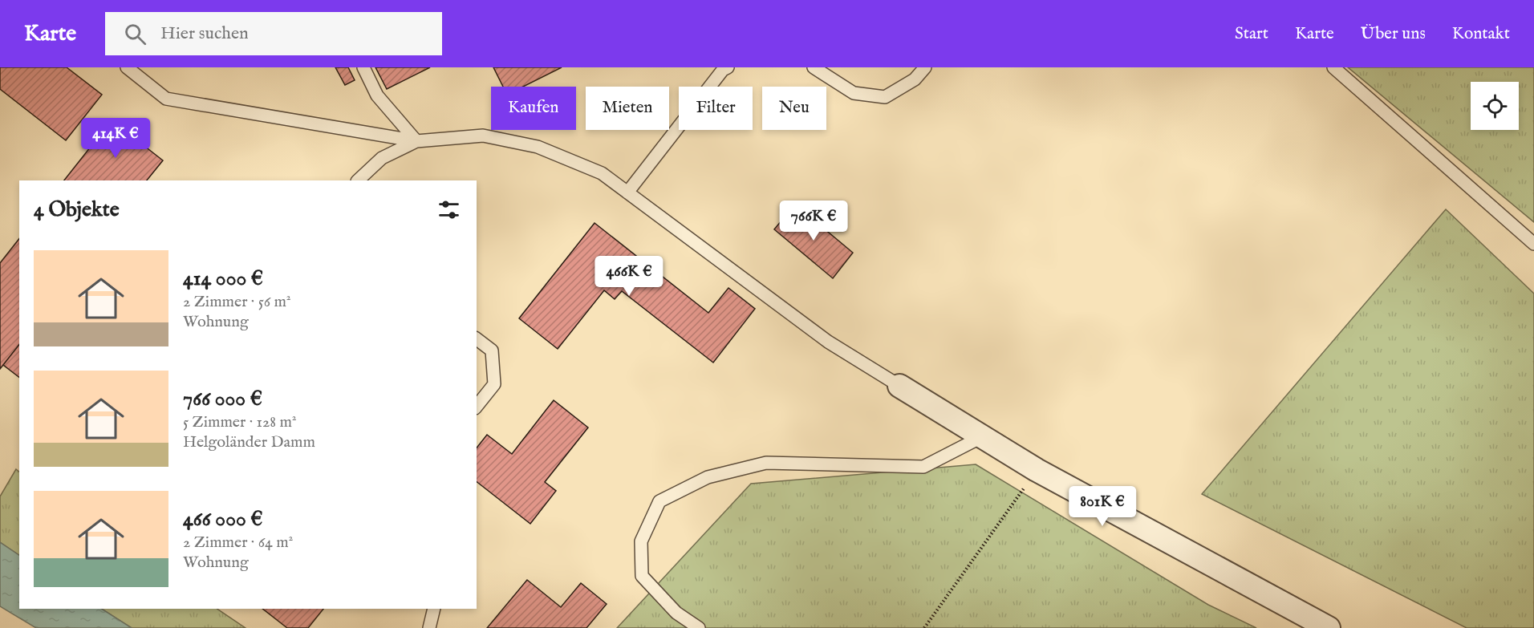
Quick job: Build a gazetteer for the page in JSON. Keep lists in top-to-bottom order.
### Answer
{
  "page": {
    "header": "Karte",
    "search": "Hier suchen",
    "nav": [
      "Start",
      "Karte",
      "Über uns",
      "Kontakt"
    ],
    "chip": [
      "Kaufen",
      "Mieten",
      "Filter",
      "Neu"
    ],
    "price": [
      "414K €",
      "766K €",
      "466K €",
      "801K €"
    ],
    "heading": "4 Objekte",
    "list": [
      {
        "name": "414 000 €",
        "note": "2 Zimmer · 56 m² · Wohnung"
      },
      {
        "name": "766 000 €",
        "note": "5 Zimmer · 128 m² · Helgoländer Damm"
      },
      {
        "name": "466 000 €",
        "note": "2 Zimmer · 64 m² · Wohnung"
      }
    ]
  }
}
